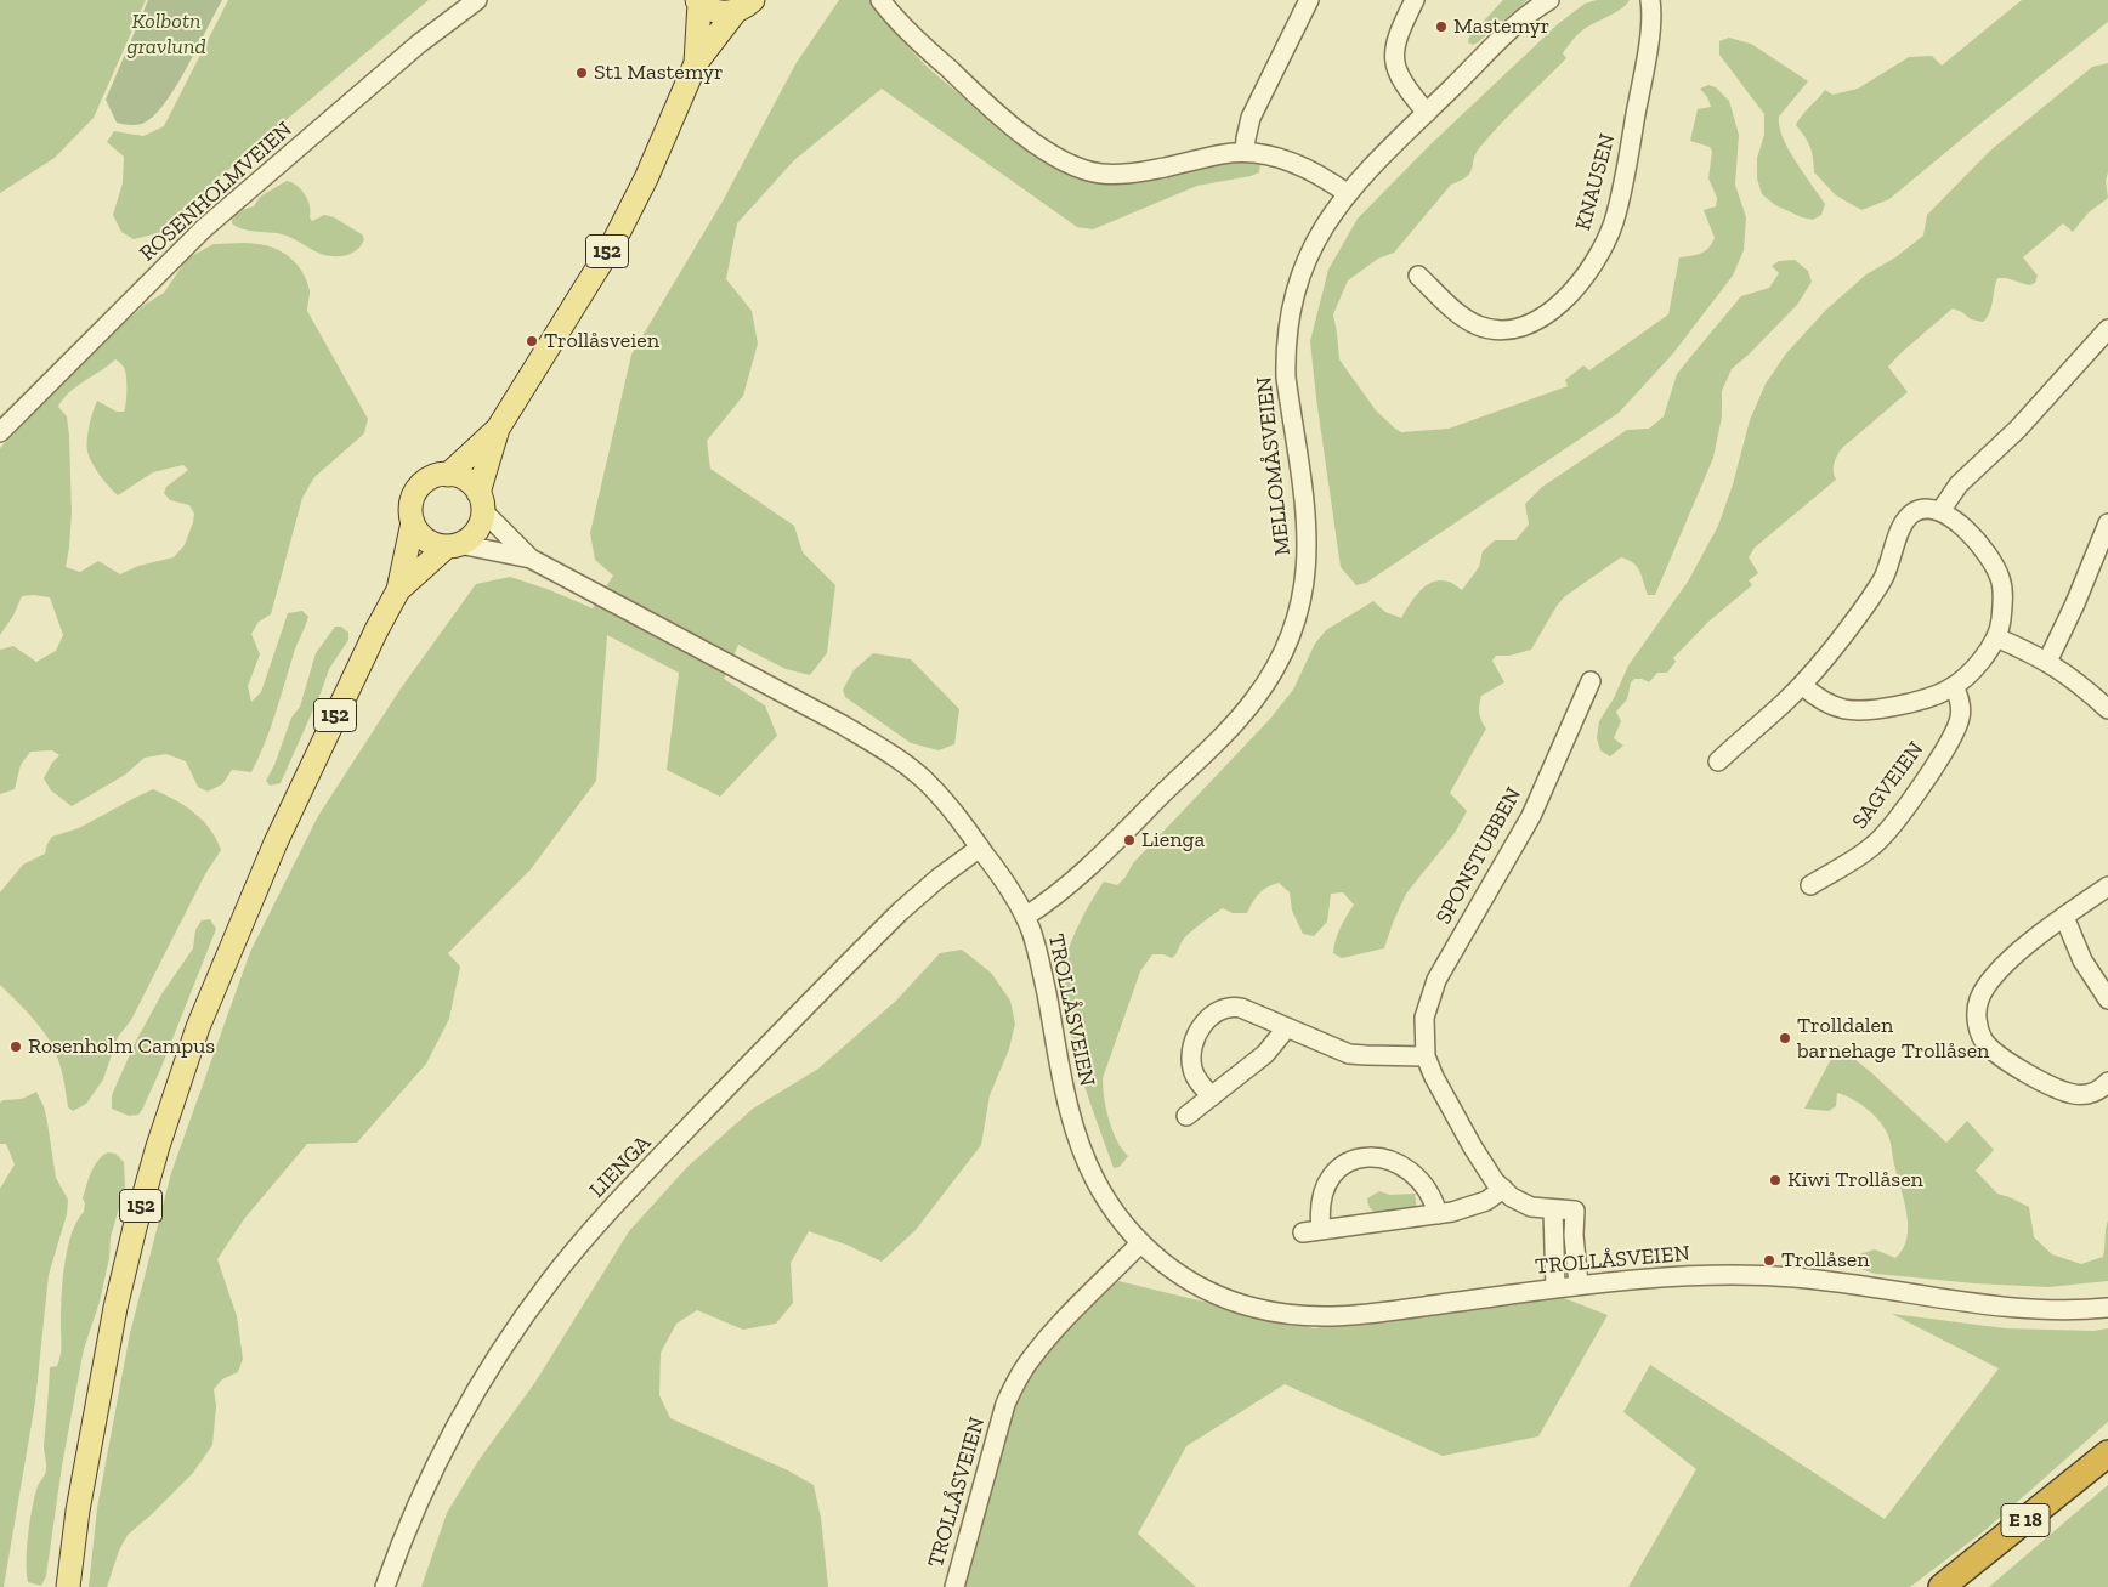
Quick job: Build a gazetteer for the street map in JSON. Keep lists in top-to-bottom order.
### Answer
{
  "streets": {
    "highway": ["E 18"],
    "main road": ["152"],
    "street": [
      "KNAUSEN",
      "ROSENHOLMVEIEN",
      "MELLOMÅSVEIEN",
      "SAGVEIEN",
      "SPONSTUBBEN",
      "TROLLÅSVEIEN",
      "LIENGA"
    ]
  },
  "crossings": [
    ["152", "TROLLÅSVEIEN"],
    ["MELLOMÅSVEIEN", "TROLLÅSVEIEN"],
    ["SPONSTUBBEN", "TROLLÅSVEIEN"],
    ["TROLLÅSVEIEN", "LIENGA"]
  ],
  "parks": ["Kolbotn gravlund"],
  "places": [
    "Mastemyr",
    "St1 Mastemyr",
    "Trollåsveien",
    "Lienga",
    "Trolldalen barnehage Trollåsen",
    "Rosenholm Campus",
    "Kiwi Trollåsen",
    "Trollåsen"
  ]
}
